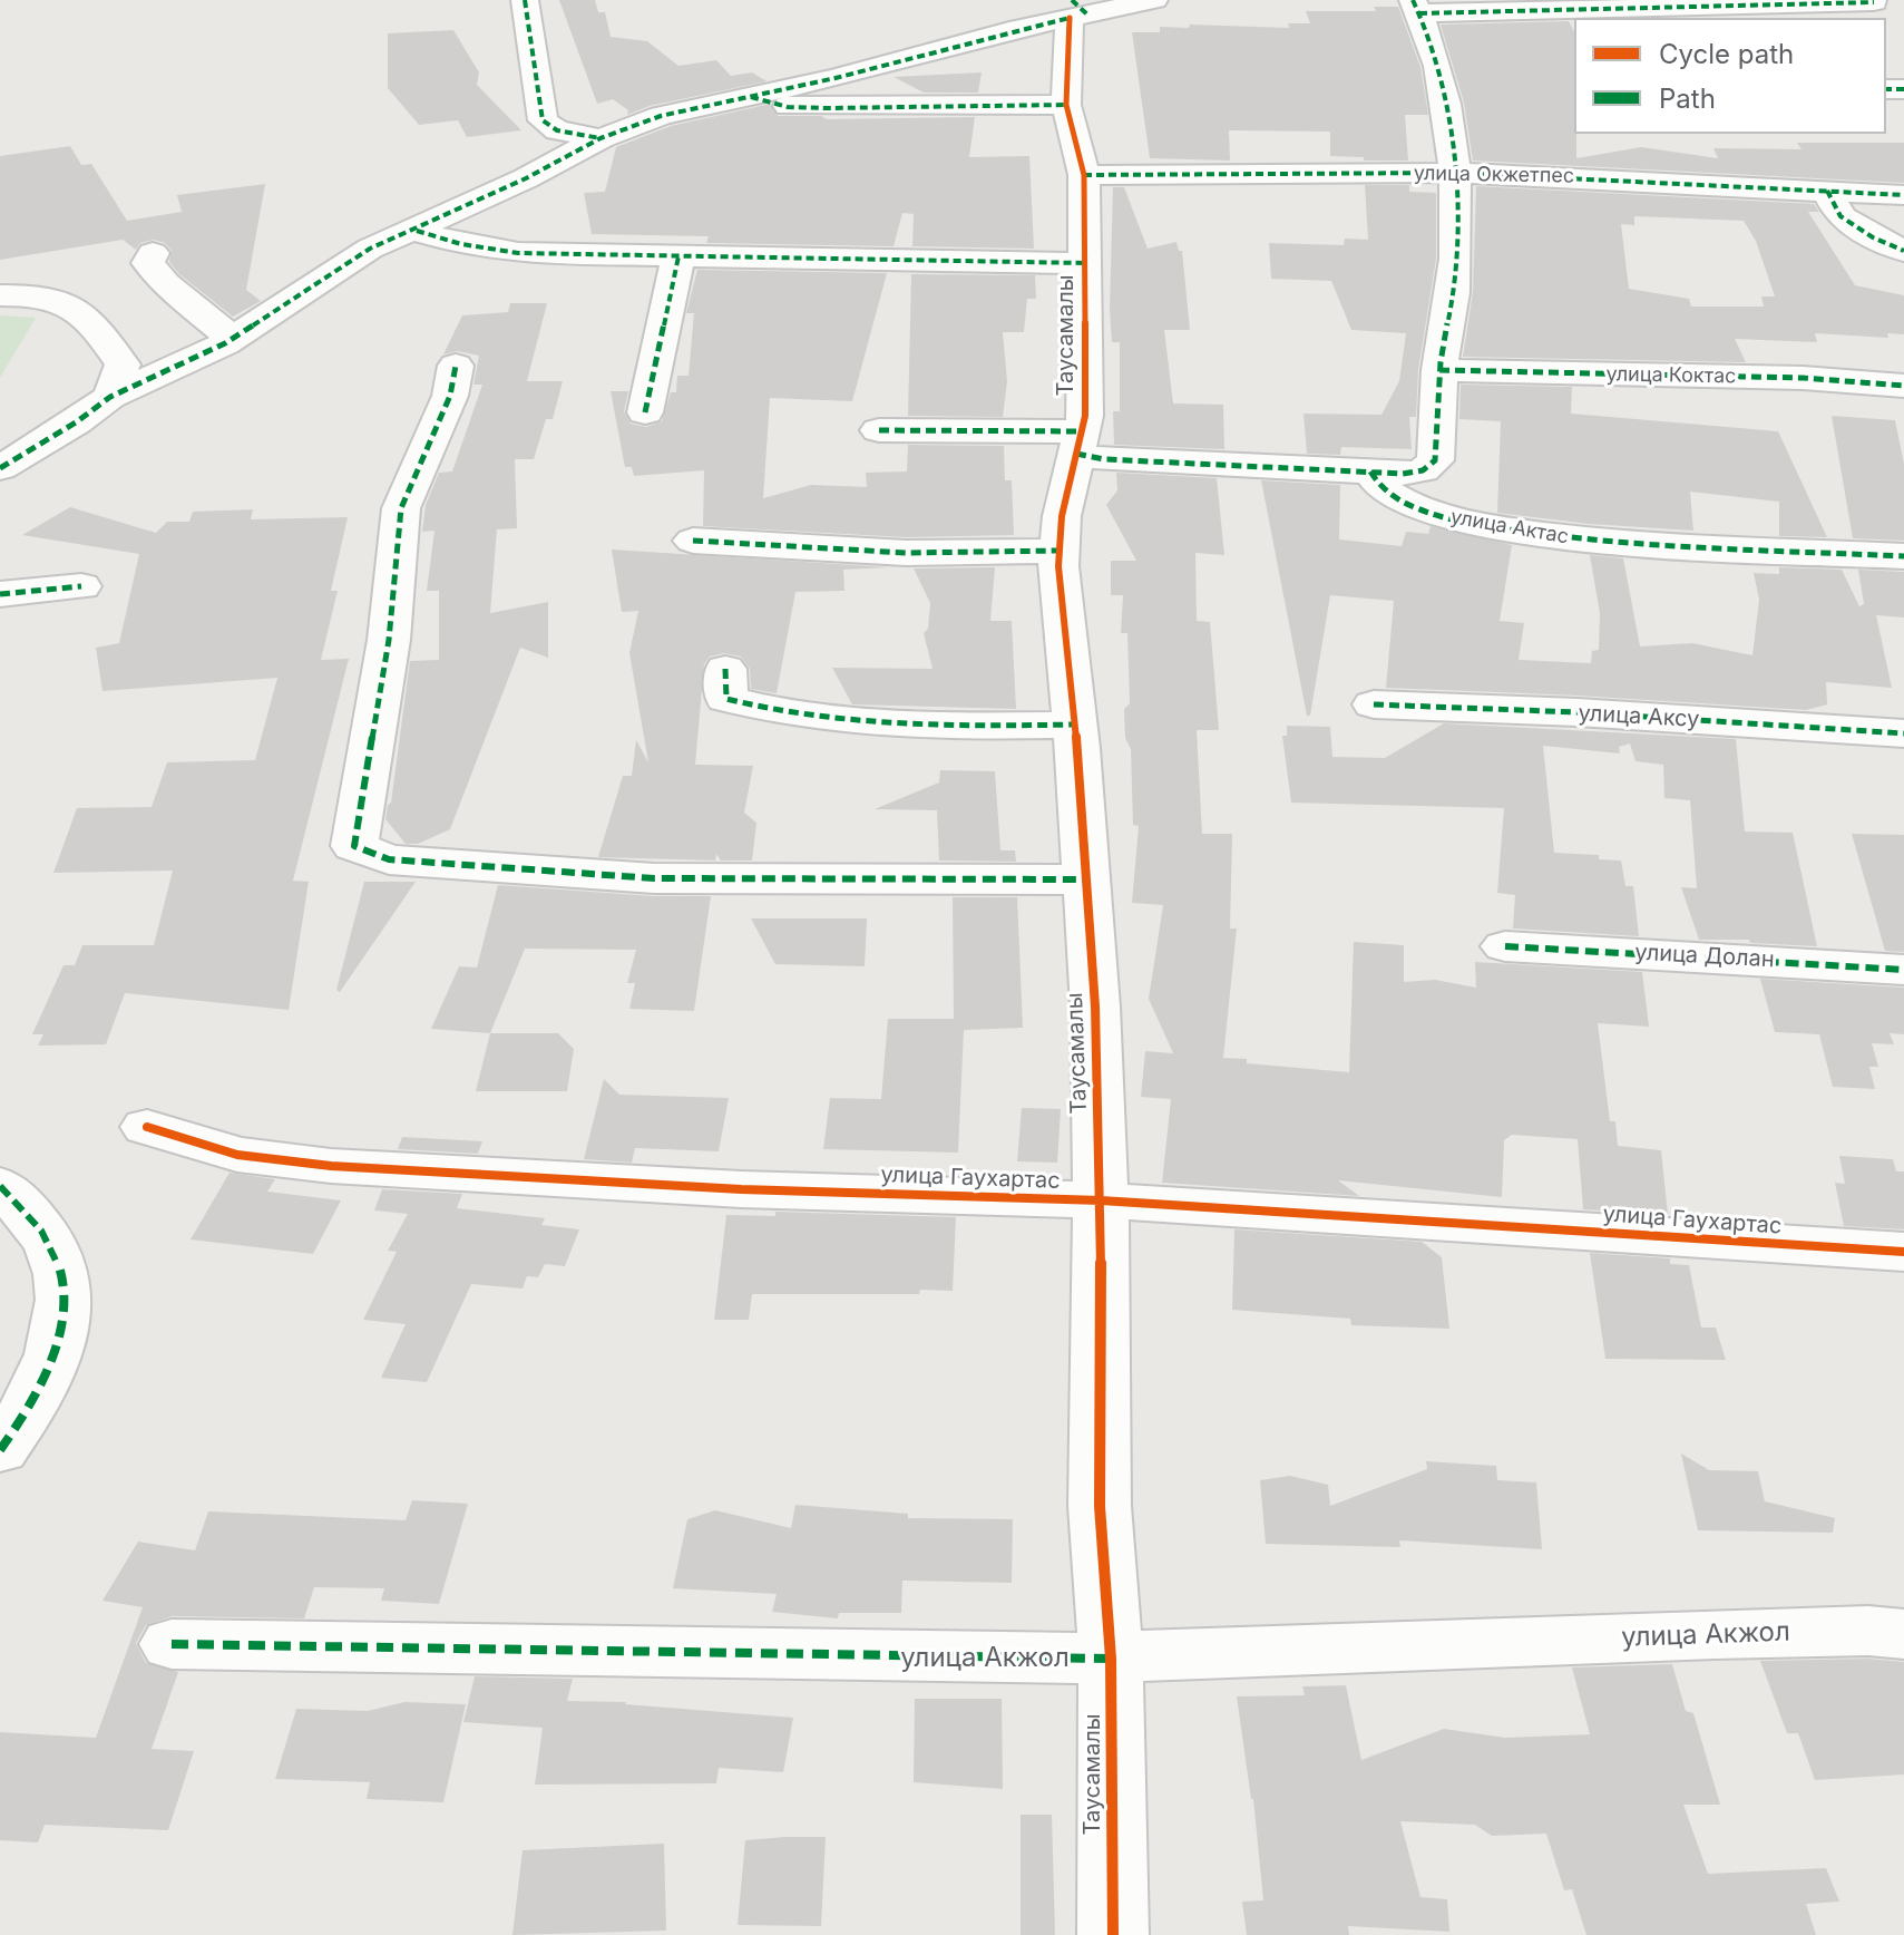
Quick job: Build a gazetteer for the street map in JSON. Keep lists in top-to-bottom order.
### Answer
{
  "streets": {
    "street": [
      "улица Окжетпес",
      "Таусамалы",
      "улица Коктас",
      "улица Актас",
      "улица Аксу",
      "улица Долан",
      "улица Гаухартас",
      "улица Акжол"
    ]
  },
  "crossings": [
    ["улица Окжетпес", "Таусамалы"],
    ["Таусамалы", "улица Гаухартас"],
    ["Таусамалы", "улица Акжол"]
  ],
  "legend": ["Cycle path", "Path"]
}
